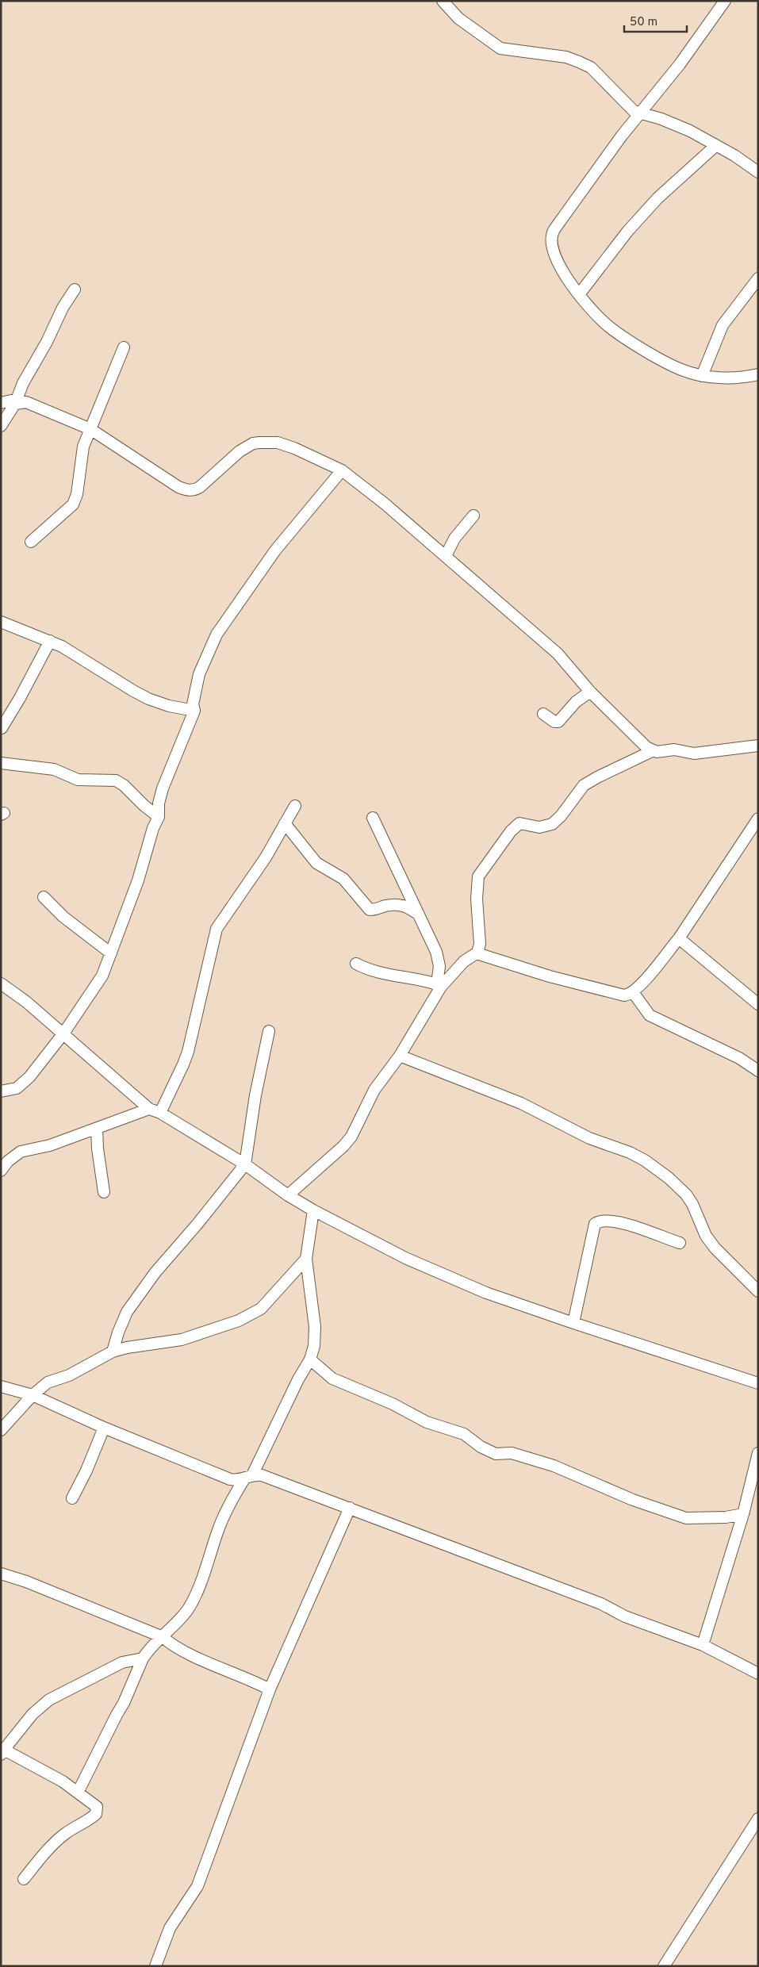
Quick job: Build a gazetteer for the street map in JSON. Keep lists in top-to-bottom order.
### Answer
{
  "scale_bar": "50 m"
}
